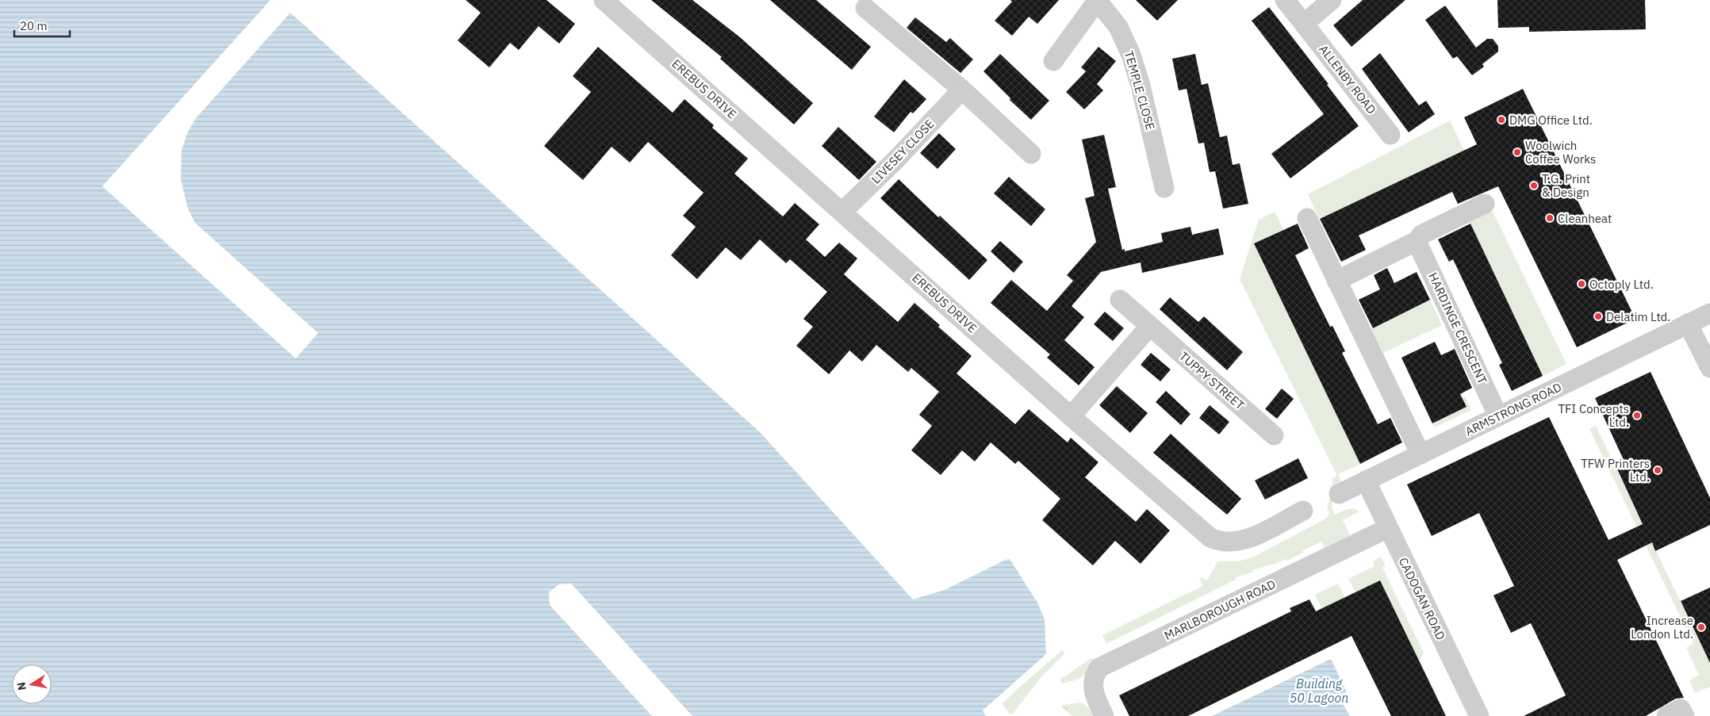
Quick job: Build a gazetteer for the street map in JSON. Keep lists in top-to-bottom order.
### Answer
{
  "streets": {
    "street": [
      "ALLENBY ROAD",
      "EREBUS DRIVE",
      "TEMPLE CLOSE",
      "LIVESEY CLOSE",
      "HARDINGE CRESCENT",
      "TUPPY STREET",
      "ARMSTRONG ROAD",
      "CADOGAN ROAD",
      "MARLBOROUGH ROAD"
    ]
  },
  "crossings": [
    ["EREBUS DRIVE", "LIVESEY CLOSE"],
    ["HARDINGE CRESCENT", "ARMSTRONG ROAD"],
    ["ARMSTRONG ROAD", "CADOGAN ROAD"],
    ["CADOGAN ROAD", "MARLBOROUGH ROAD"]
  ],
  "water": ["Building 50 Lagoon"],
  "places": [
    "DMG Office Ltd.",
    "Woolwich Coffee Works",
    "T.G. Print & Design",
    "Cleanheat",
    "Octoply Ltd.",
    "Delatim Ltd.",
    "TFI Concepts Ltd.",
    "TFW Printers Ltd.",
    "Increase London Ltd."
  ],
  "scale_bar": "20 m",
  "north": "left"
}
